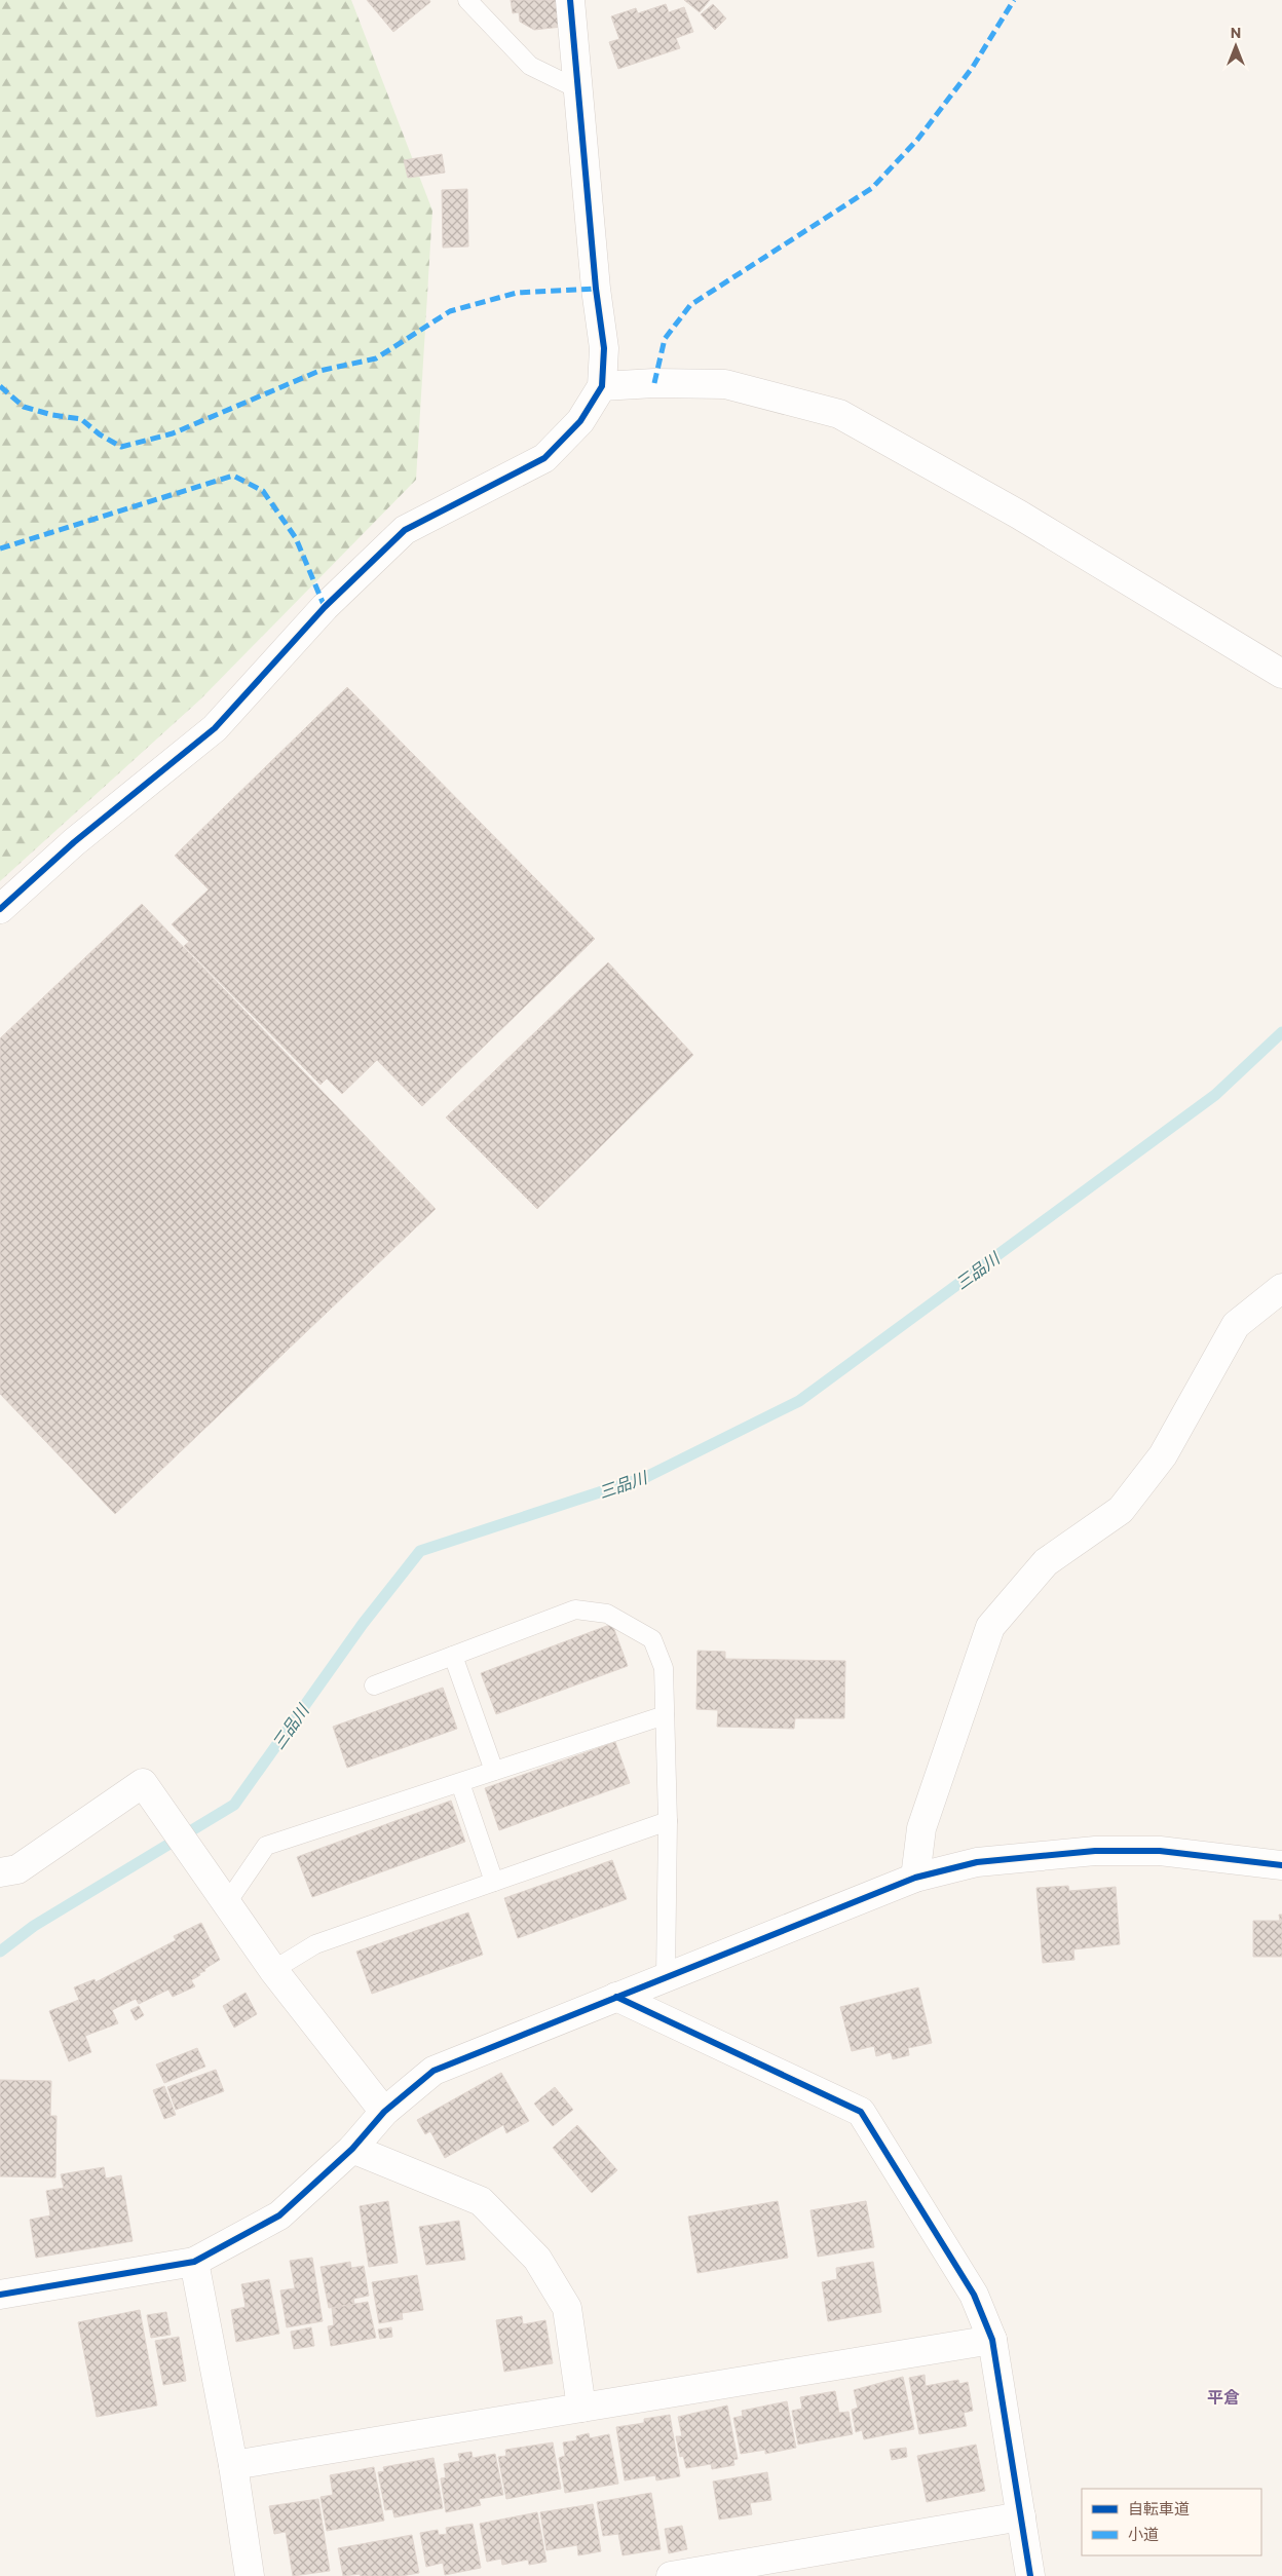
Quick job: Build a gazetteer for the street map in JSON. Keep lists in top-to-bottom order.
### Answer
{
  "districts": ["平倉"],
  "water": ["三品川"],
  "legend": ["自転車道", "小道"],
  "north": "top"
}
